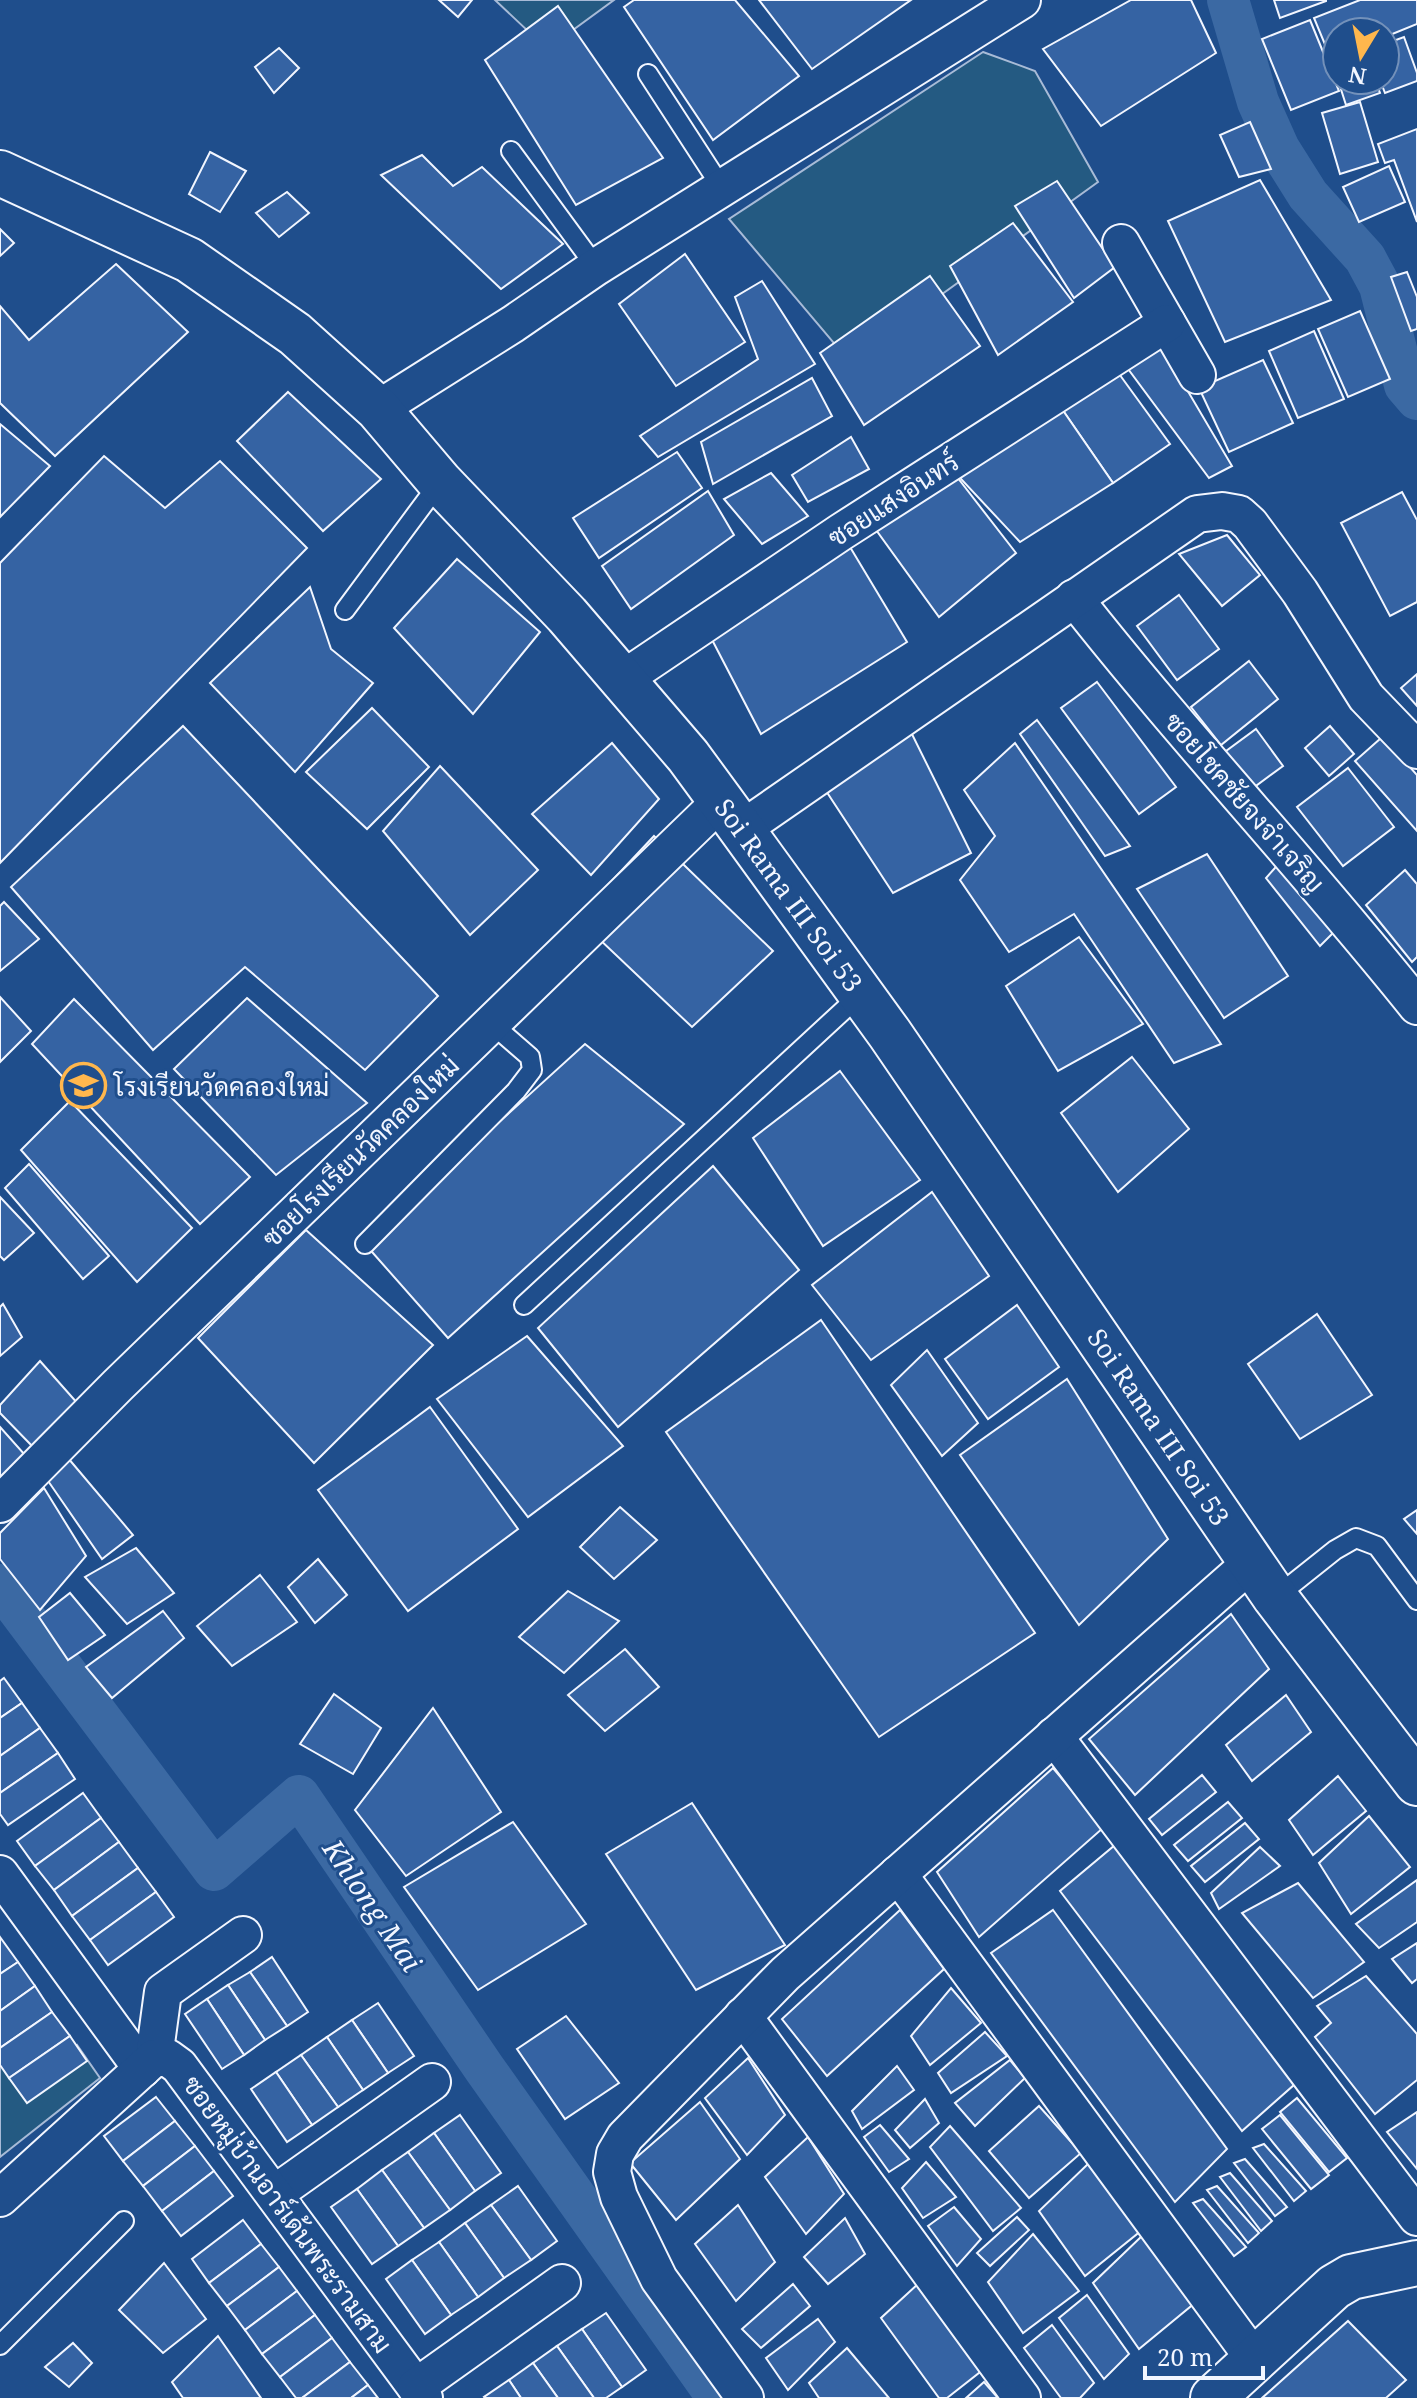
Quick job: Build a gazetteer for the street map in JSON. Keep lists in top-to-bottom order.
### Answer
{
  "streets": {
    "street": [
      "ซอยแสงอินทร์",
      "ซอยโชคชัยจงจำเจริญ",
      "Soi Rama III Soi 53",
      "ซอยโรงเรียนวัดคลองใหม่",
      "ซอยหมู่บ้านอาร์เด้นพระรามสาม"
    ]
  },
  "crossings": [
    ["ซอยแสงอินทร์", "Soi Rama III Soi 53"],
    ["Soi Rama III Soi 53", "ซอยโรงเรียนวัดคลองใหม่"]
  ],
  "water": ["Khlong Mai"],
  "places": {
    "school or university": ["โรงเรียนวัดคลองใหม่"]
  },
  "scale_bar": "20 m",
  "north": "bottom"
}
